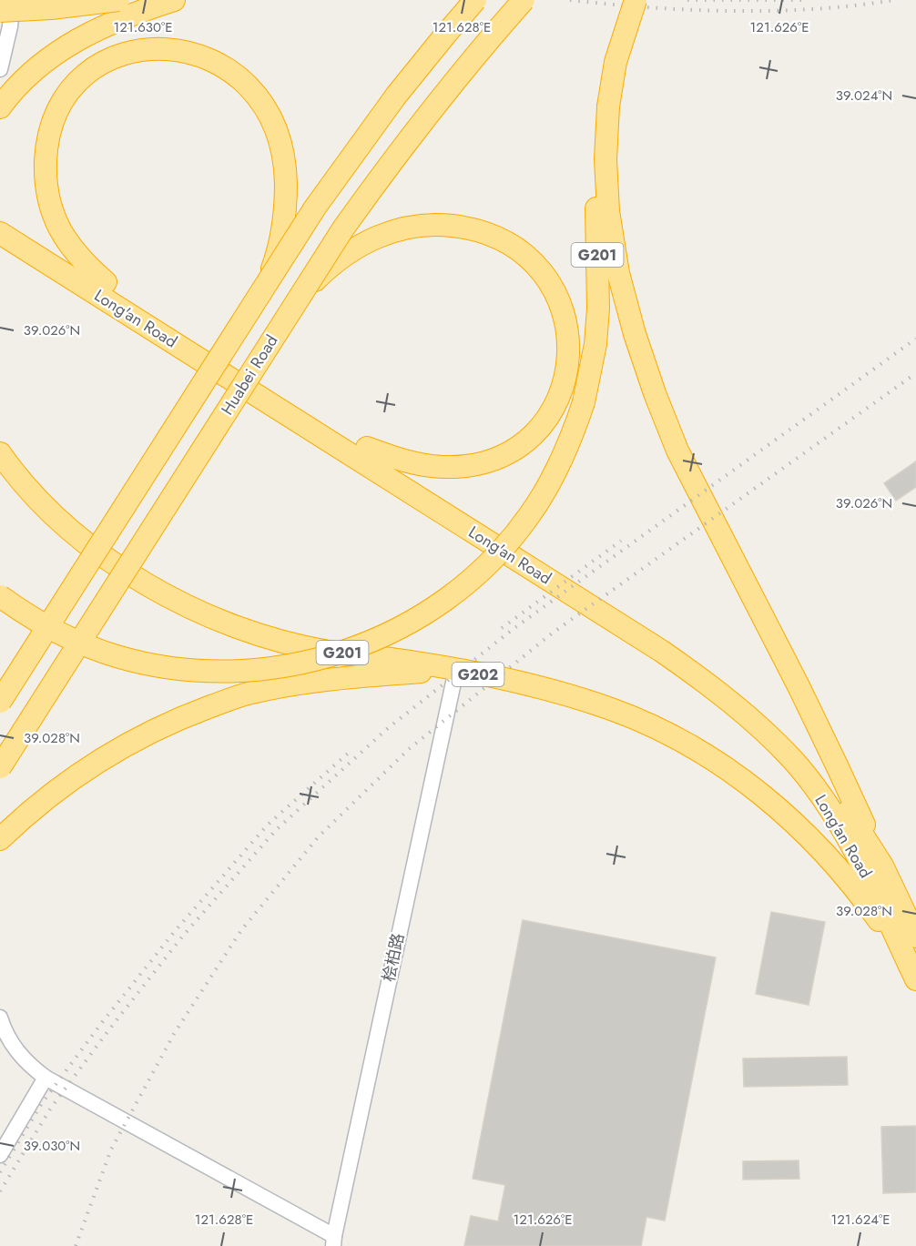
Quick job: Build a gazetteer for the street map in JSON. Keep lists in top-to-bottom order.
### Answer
{
  "streets": {
    "highway": [
      "G201",
      "Long'an Road",
      "Huabei Road",
      "G202"
    ],
    "street": ["桧柏路"]
  },
  "crossings": [
    ["Long'an Road", "G202"],
    ["G202", "桧柏路"]
  ],
  "coordinates": [
    "121.630°E",
    "121.628°E",
    "121.626°E",
    "39.024°N",
    "39.026°N",
    "39.028°N",
    "39.030°N",
    "121.624°E"
  ]
}
